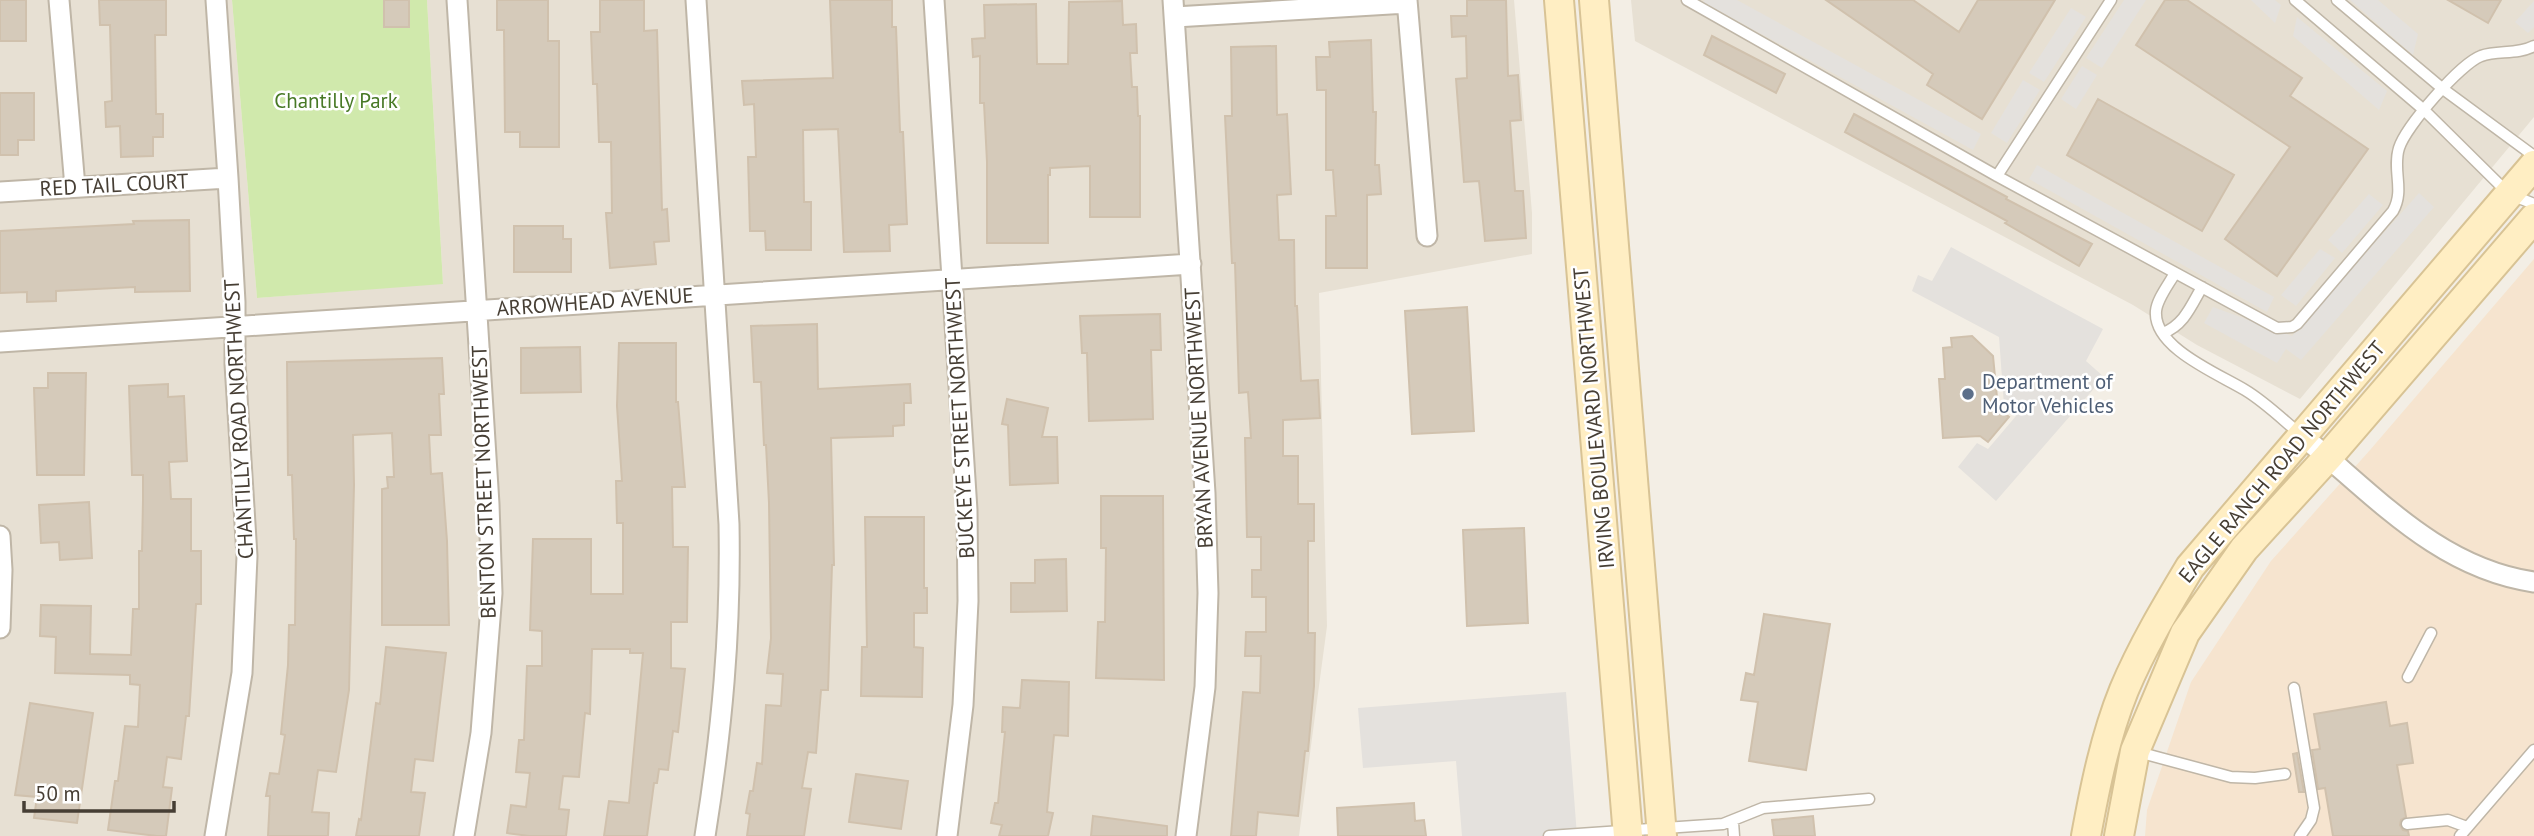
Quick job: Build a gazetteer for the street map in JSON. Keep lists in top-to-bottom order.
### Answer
{
  "streets": {
    "street": [
      "RED TAIL COURT",
      "ARROWHEAD AVENUE",
      "BUCKEYE STREET NORTHWEST",
      "BRYAN AVENUE NORTHWEST",
      "IRVING BOULEVARD NORTHWEST",
      "CHANTILLY ROAD NORTHWEST",
      "EAGLE RANCH ROAD NORTHWEST",
      "BENTON STREET NORTHWEST"
    ]
  },
  "crossings": [
    ["RED TAIL COURT", "CHANTILLY ROAD NORTHWEST"],
    ["ARROWHEAD AVENUE", "BUCKEYE STREET NORTHWEST"],
    ["ARROWHEAD AVENUE", "BRYAN AVENUE NORTHWEST"],
    ["ARROWHEAD AVENUE", "CHANTILLY ROAD NORTHWEST"],
    ["ARROWHEAD AVENUE", "BENTON STREET NORTHWEST"]
  ],
  "parks": ["Chantilly Park"],
  "places": ["Department of Motor Vehicles"],
  "scale_bar": "50 m"
}
